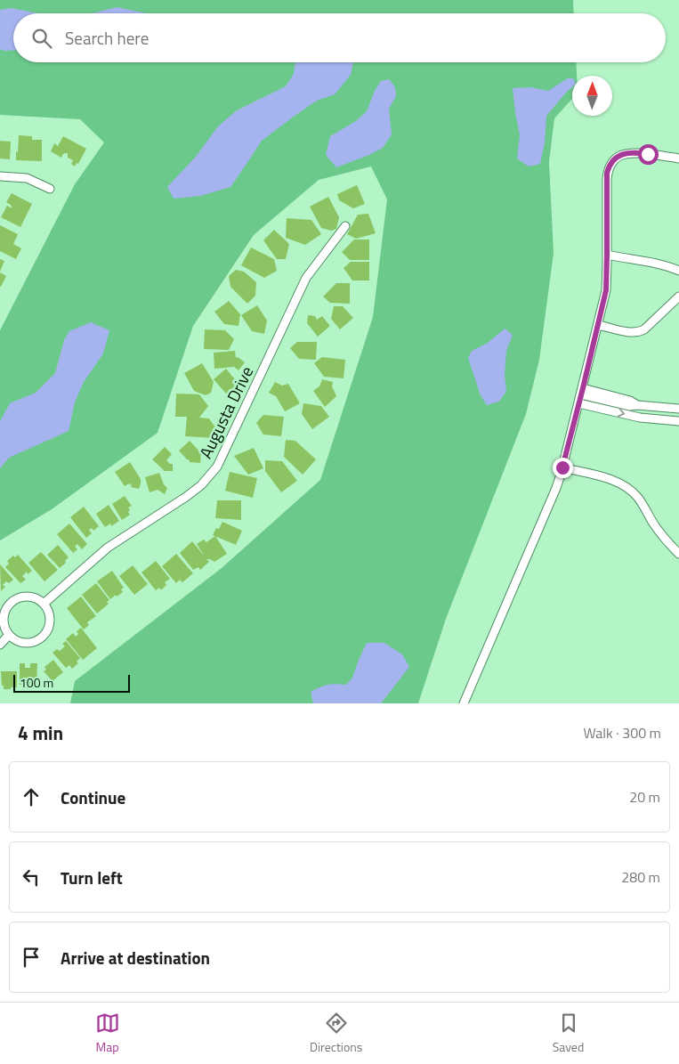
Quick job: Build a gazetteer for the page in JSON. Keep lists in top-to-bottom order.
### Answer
{
  "streets": {
    "street": ["Augusta Drive"]
  },
  "scale_bar": "100 m",
  "north": "top",
  "page": {
    "search": "Search here",
    "scale": "100 m",
    "heading": ["4 min", "Walk · 300 m"],
    "list": [
      ["Continue", "20 m"],
      ["Turn left", "280 m"],
      "Arrive at destination"
    ],
    "nav": ["Map", "Directions", "Saved"]
  }
}
